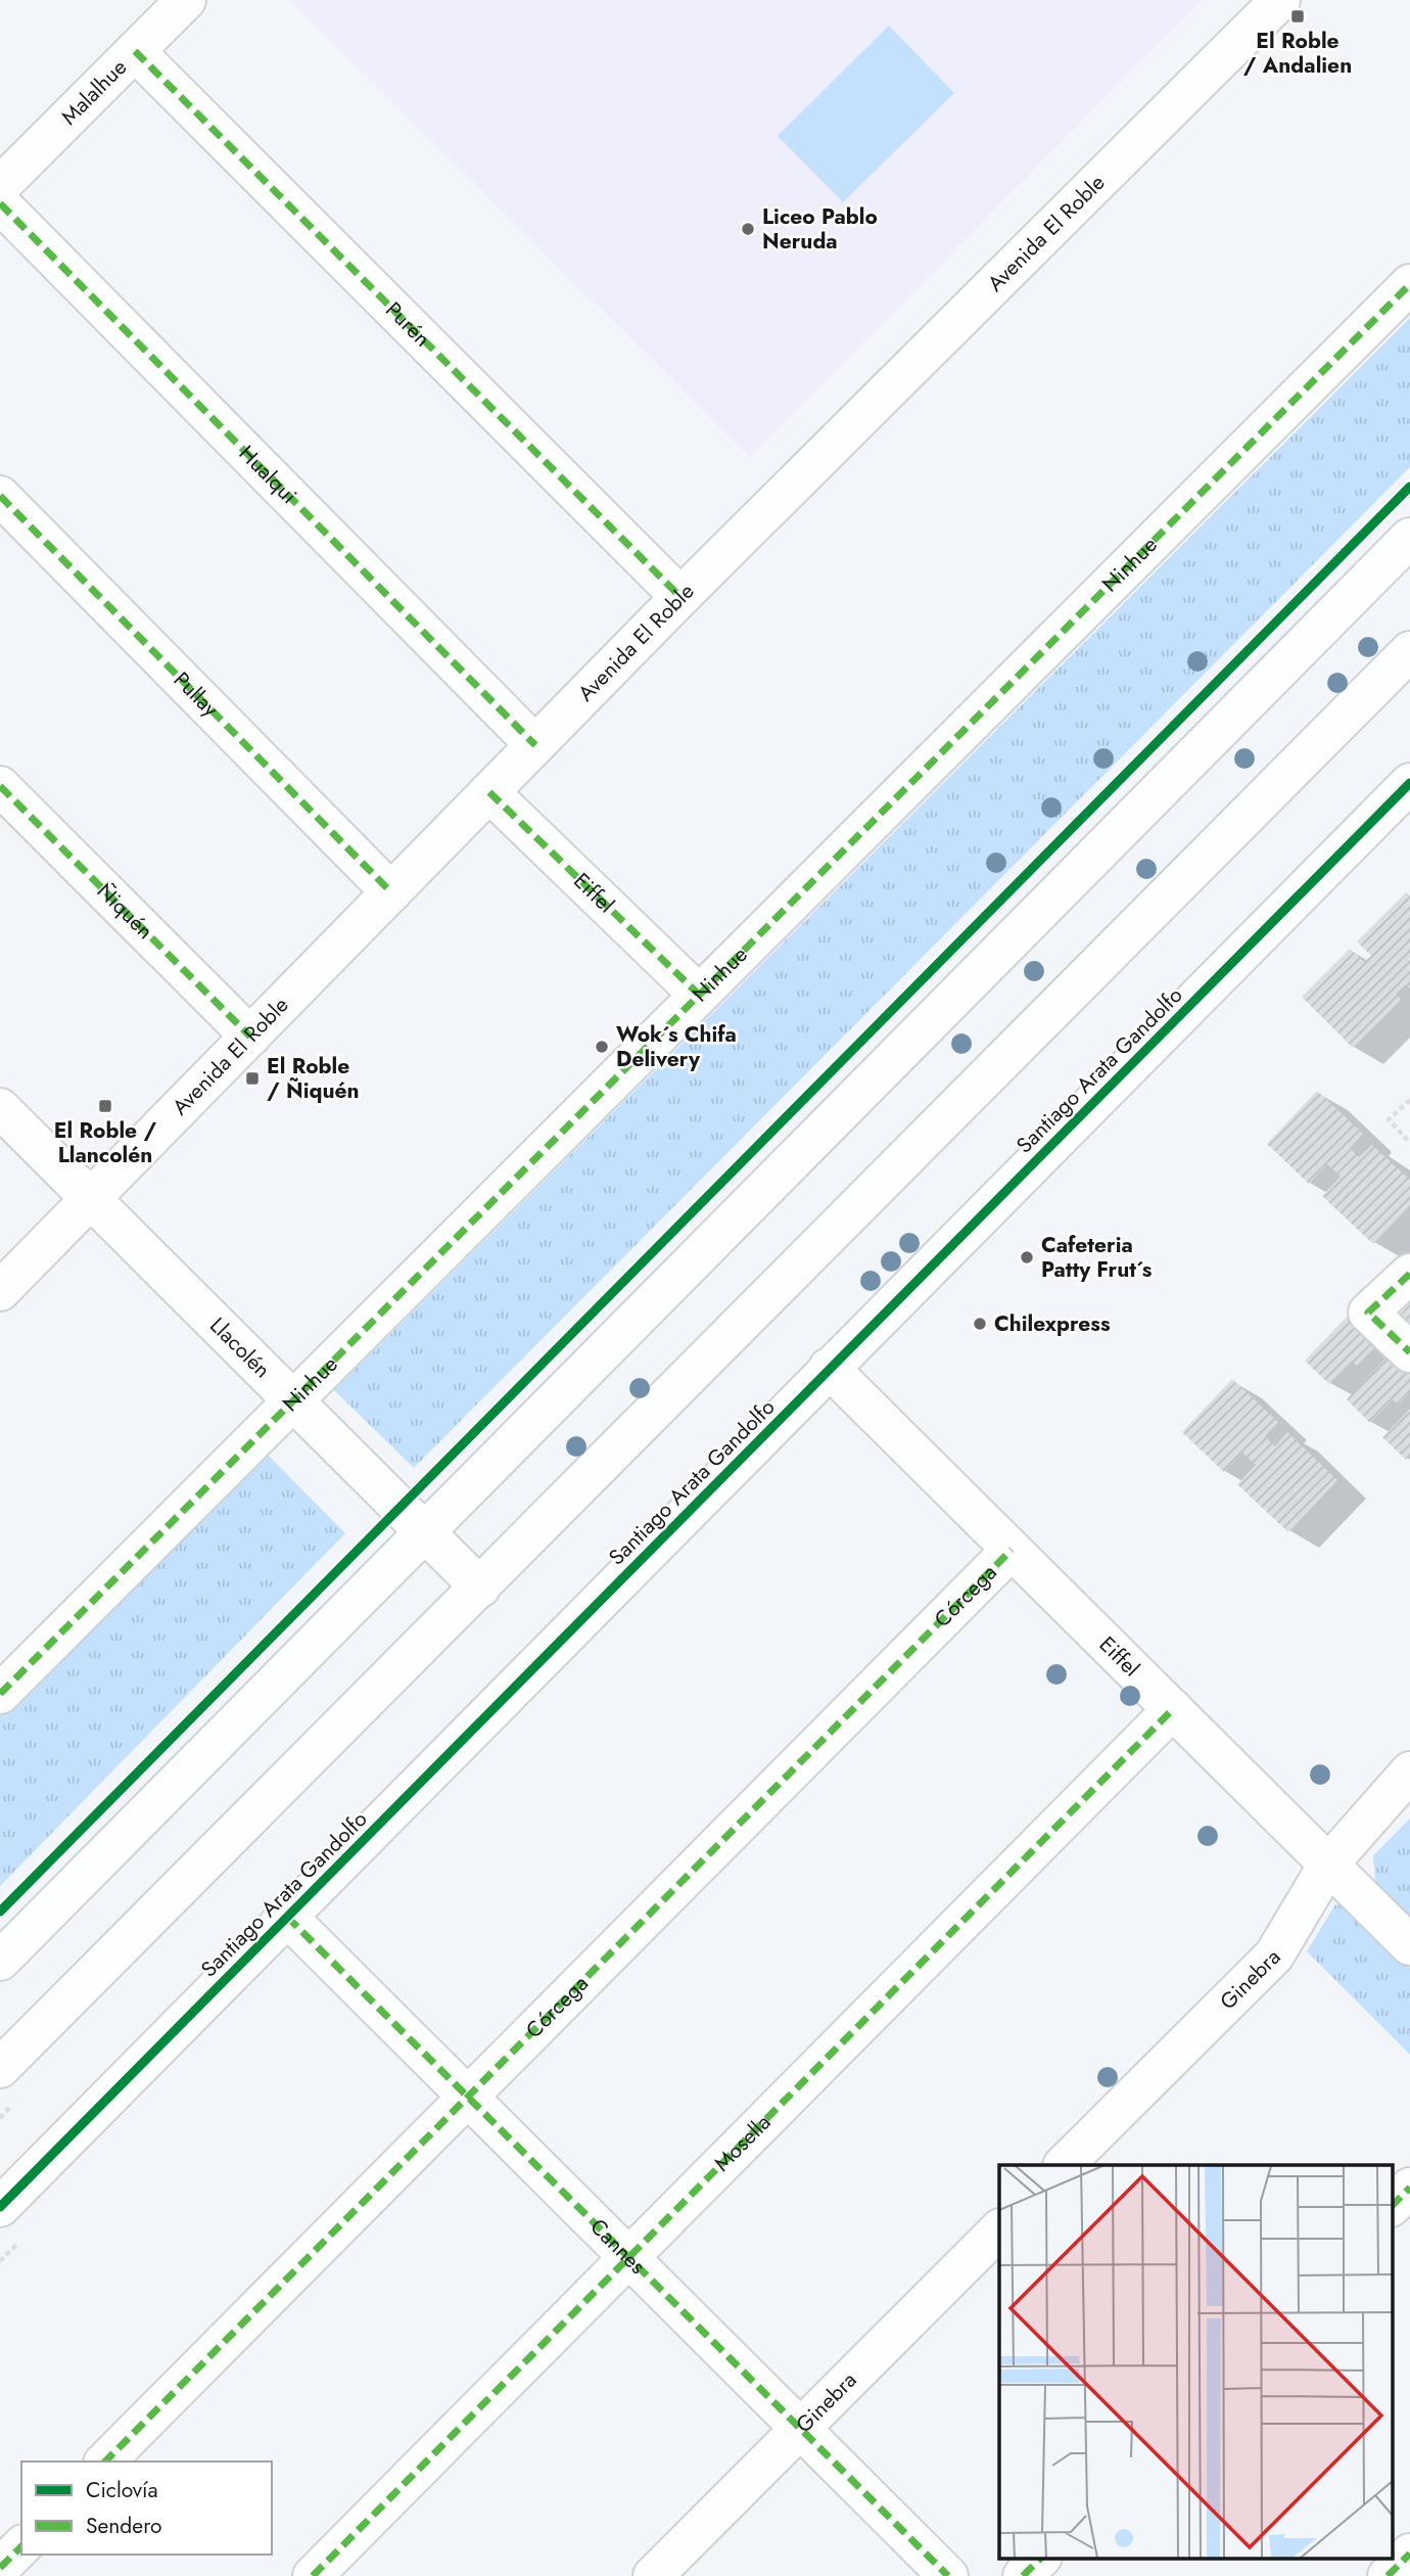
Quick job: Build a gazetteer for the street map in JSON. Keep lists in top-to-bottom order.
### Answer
{
  "streets": {
    "street": [
      "Malalhue",
      "Avenida El Roble",
      "Purén",
      "Hualqui",
      "Ninhue",
      "Pullay",
      "Eiffel",
      "Ñiquén",
      "Santiago Arata Gandolfo",
      "Llacolén",
      "Córcega",
      "Ginebra",
      "Mosella",
      "Cannes"
    ]
  },
  "crossings": [
    ["Malalhue", "Purén"],
    ["Avenida El Roble", "Purén"],
    ["Avenida El Roble", "Hualqui"],
    ["Avenida El Roble", "Pullay"],
    ["Avenida El Roble", "Eiffel"],
    ["Avenida El Roble", "Ñiquén"],
    ["Avenida El Roble", "Llacolén"],
    ["Ninhue", "Eiffel"],
    ["Ninhue", "Llacolén"],
    ["Eiffel", "Santiago Arata Gandolfo"],
    ["Eiffel", "Córcega"],
    ["Eiffel", "Ginebra"],
    ["Eiffel", "Mosella"],
    ["Santiago Arata Gandolfo", "Cannes"],
    ["Córcega", "Cannes"],
    ["Ginebra", "Cannes"],
    ["Mosella", "Cannes"]
  ],
  "places": {
    "transit": ["El Roble / Andalien", "El Roble / Ñiquén", "El Roble / Llancolén"],
    "other": [
      "Liceo Pablo Neruda",
      "Wok´s Chifa Delivery",
      "Cafeteria Patty Frut´s",
      "Chilexpress"
    ]
  },
  "legend": ["Ciclovía", "Sendero"]
}
